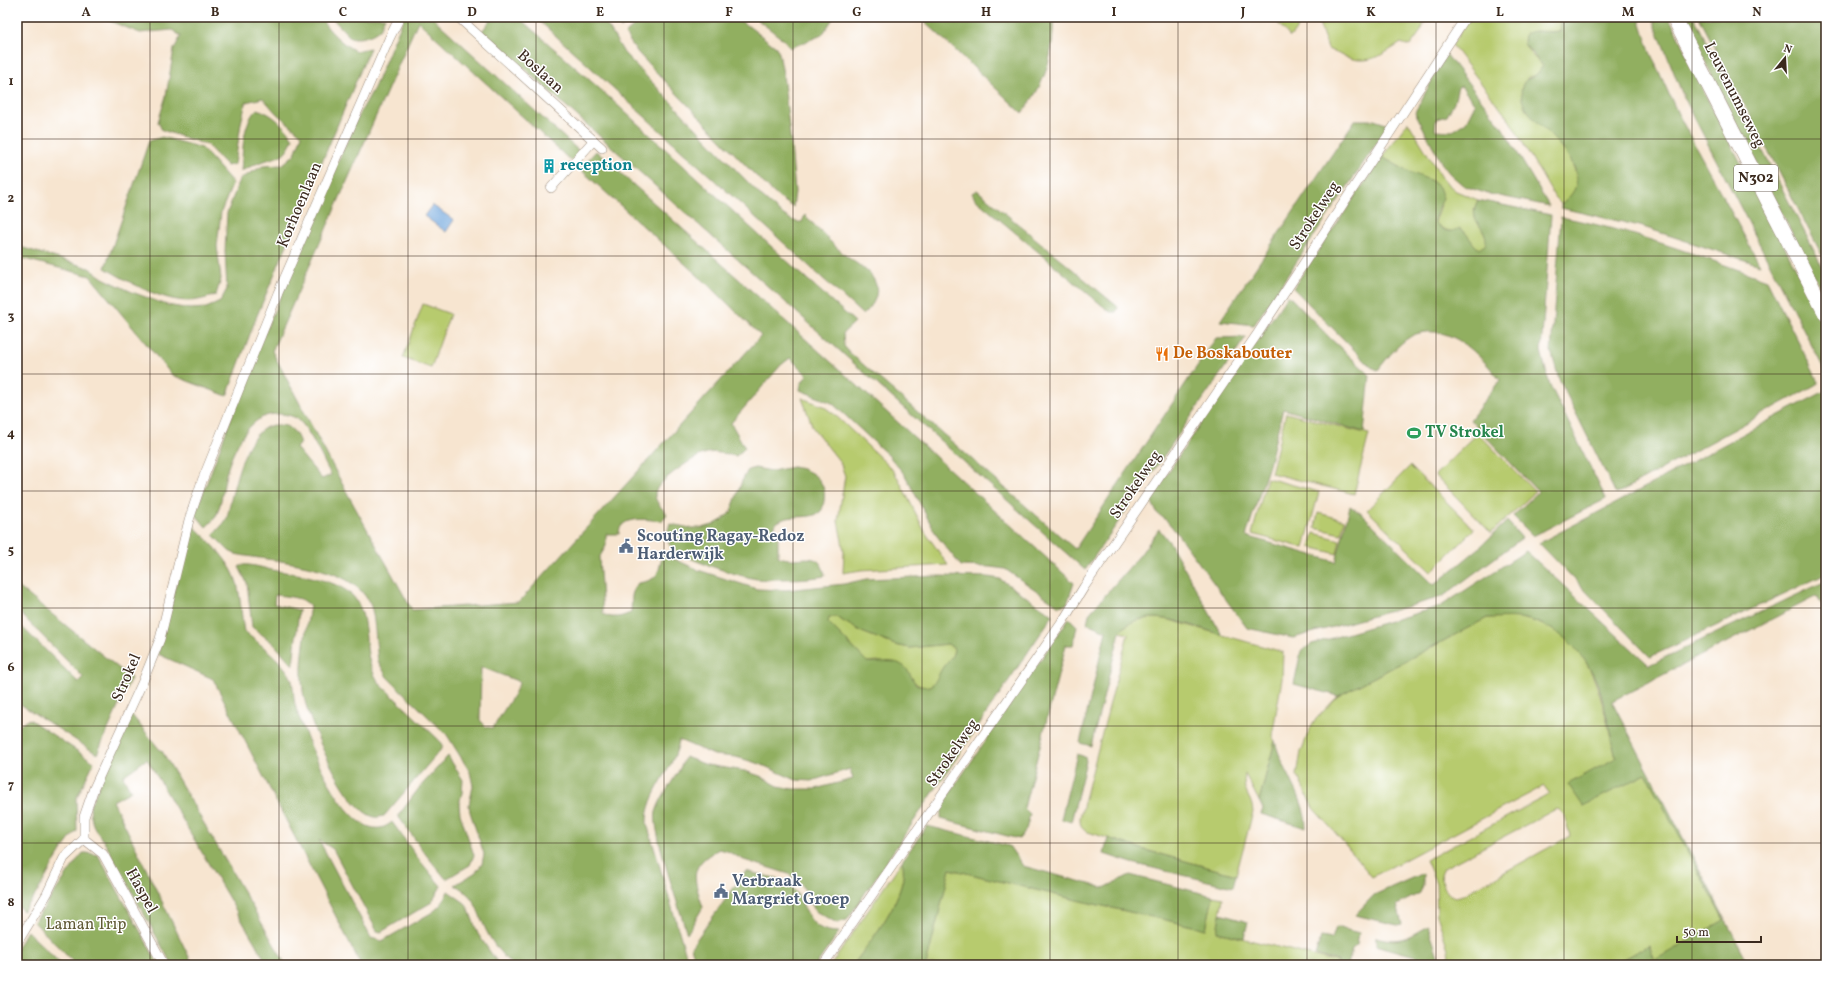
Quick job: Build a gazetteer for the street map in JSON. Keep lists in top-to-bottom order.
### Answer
{
  "streets": {
    "main road": ["Leuvenumseweg", "N302"],
    "street": [
      "Boslaan",
      "Korhoenlaan",
      "Strokelweg",
      "Strokel",
      "Haspel"
    ]
  },
  "crossings": [
    ["Korhoenlaan", "Strokel"],
    ["Strokel", "Haspel"]
  ],
  "parks": ["Laman Trip"],
  "places": {
    "building": ["reception"],
    "restaurant": ["De Boskabouter"],
    "sports": ["TV Strokel"],
    "public building": ["Scouting Ragay-Redoz Harderwijk", "Verbraak Margriet Groep"]
  },
  "scale_bar": "50 m",
  "north": "top",
  "grid": {
    "columns": [
      "A",
      "B",
      "C",
      "D",
      "E",
      "F",
      "G",
      "H",
      "I",
      "J",
      "K",
      "L",
      "M",
      "N"
    ],
    "rows": [
      "1",
      "2",
      "3",
      "4",
      "5",
      "6",
      "7",
      "8"
    ]
  }
}
